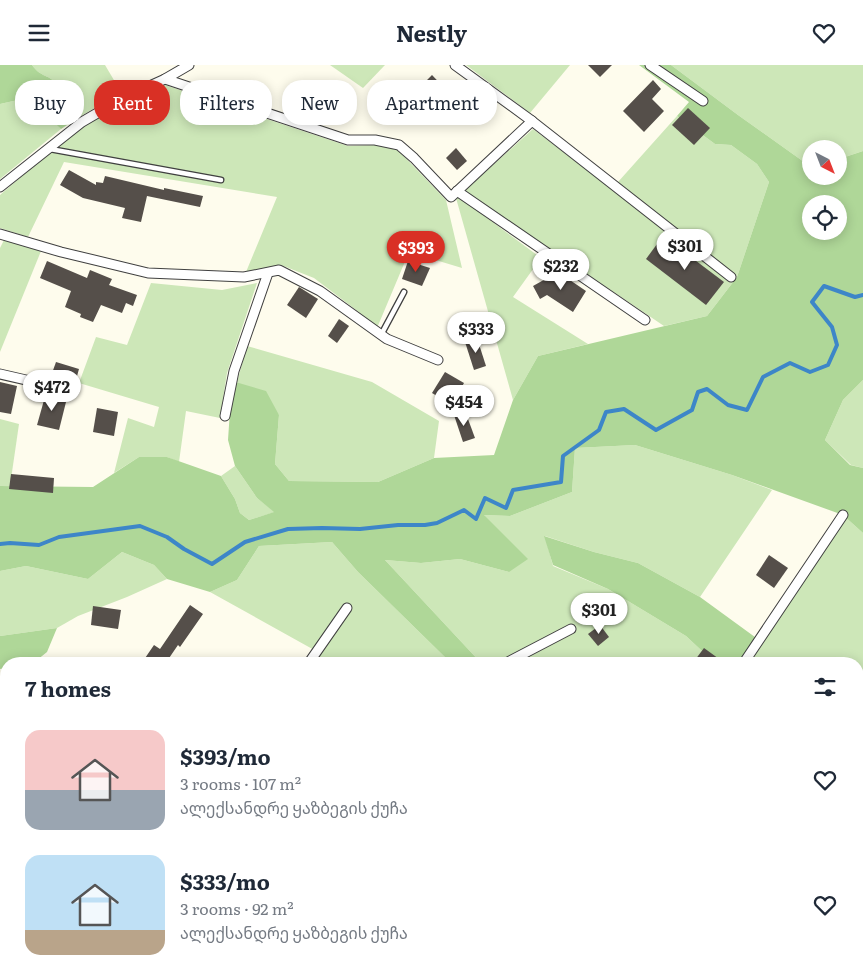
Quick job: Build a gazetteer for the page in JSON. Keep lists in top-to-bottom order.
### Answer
{
  "north": "bottom right",
  "page": {
    "header": "Nestly",
    "chip": [
      "Buy",
      "Rent",
      "Filters",
      "New",
      "Apartment"
    ],
    "price": [
      "$301",
      "$393",
      "$232",
      "$333",
      "$472",
      "$454",
      "$301"
    ],
    "heading": "7 homes",
    "list": [
      {
        "name": "$393/mo",
        "note": "3 rooms · 107 m² · ალექსანდრე ყაზბეგის ქუჩა"
      },
      {
        "name": "$333/mo",
        "note": "3 rooms · 92 m² · ალექსანდრე ყაზბეგის ქუჩა"
      }
    ]
  }
}
